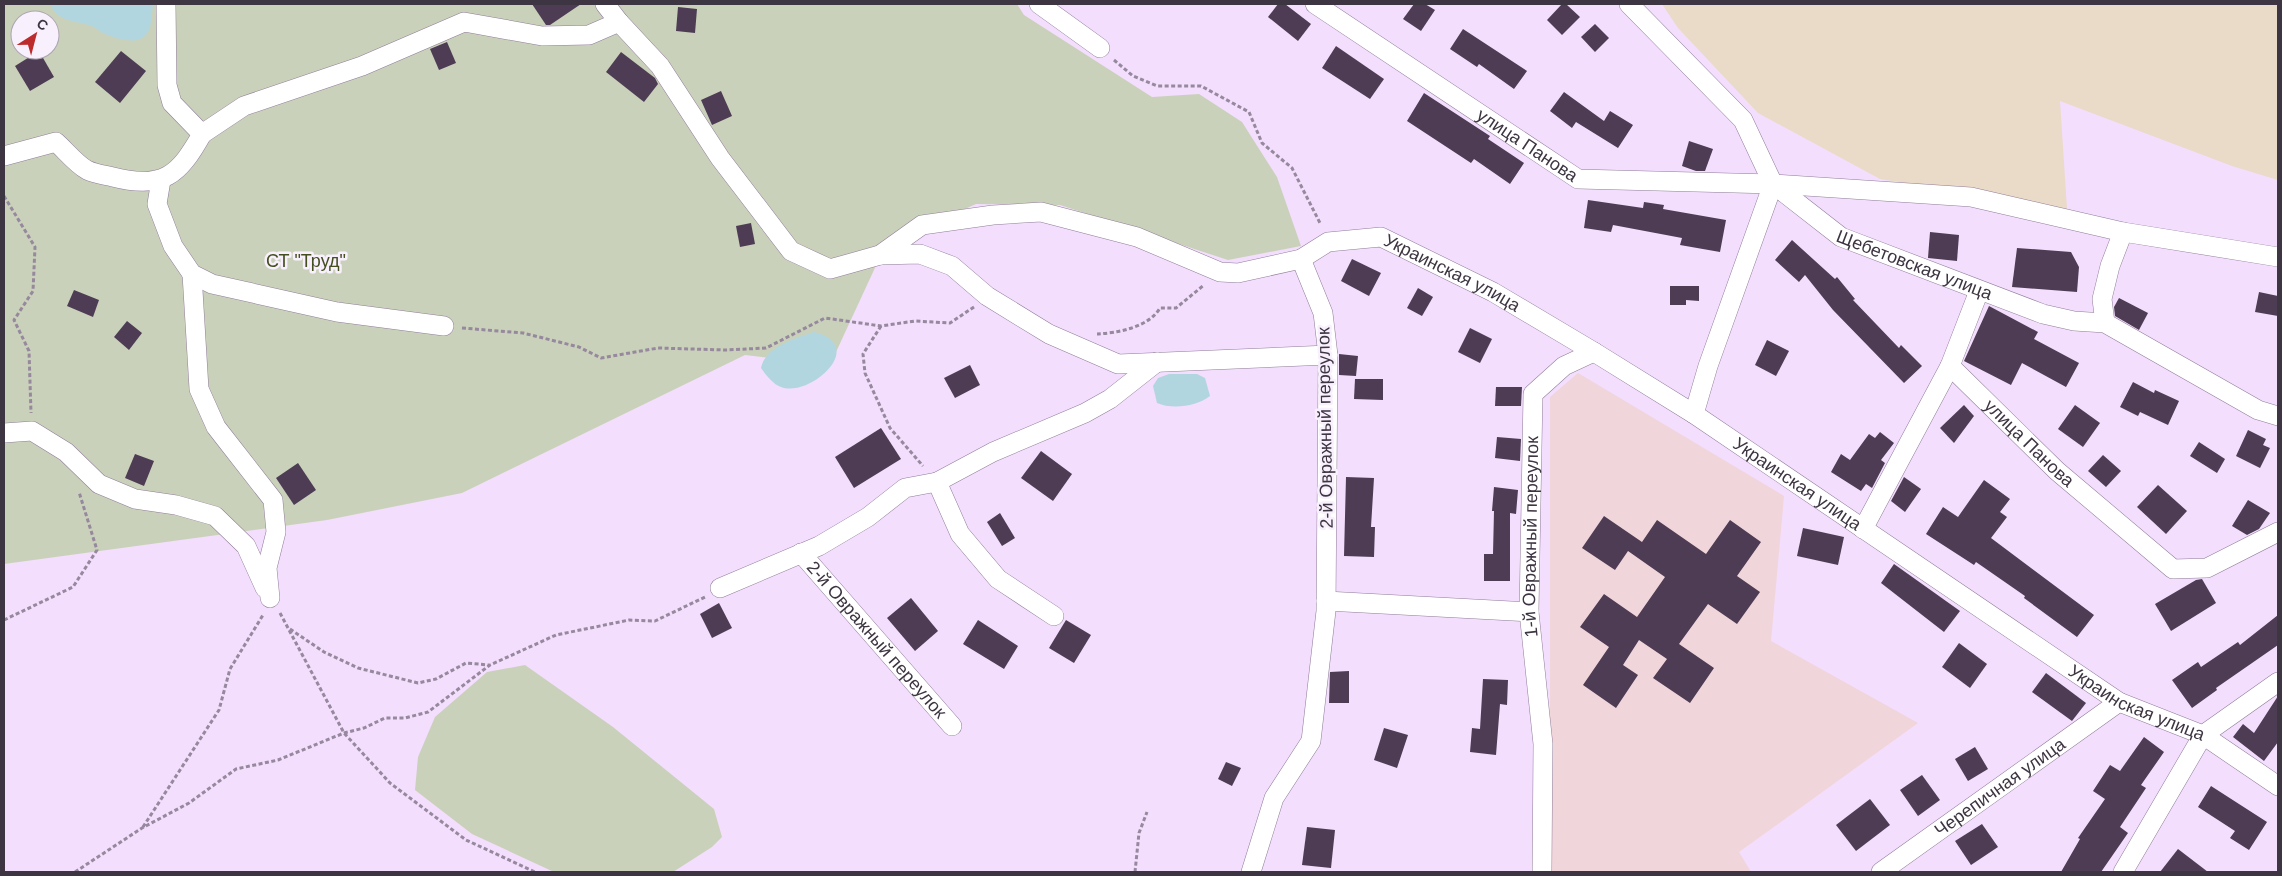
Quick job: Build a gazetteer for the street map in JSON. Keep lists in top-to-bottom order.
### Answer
{
  "streets": {
    "street": [
      "улица Панова",
      "Щебетовская улица",
      "Украинская улица",
      "2-й Овражный переулок",
      "1-й Овражный переулок",
      "Черепичная улица"
    ]
  },
  "crossings": [
    ["улица Панова", "Щебетовская улица"],
    ["Украинская улица", "2-й Овражный переулок"],
    ["Украинская улица", "1-й Овражный переулок"],
    ["Украинская улица", "Черепичная улица"]
  ],
  "parks": ["СТ \"Труд\""],
  "north": "top right"
}
